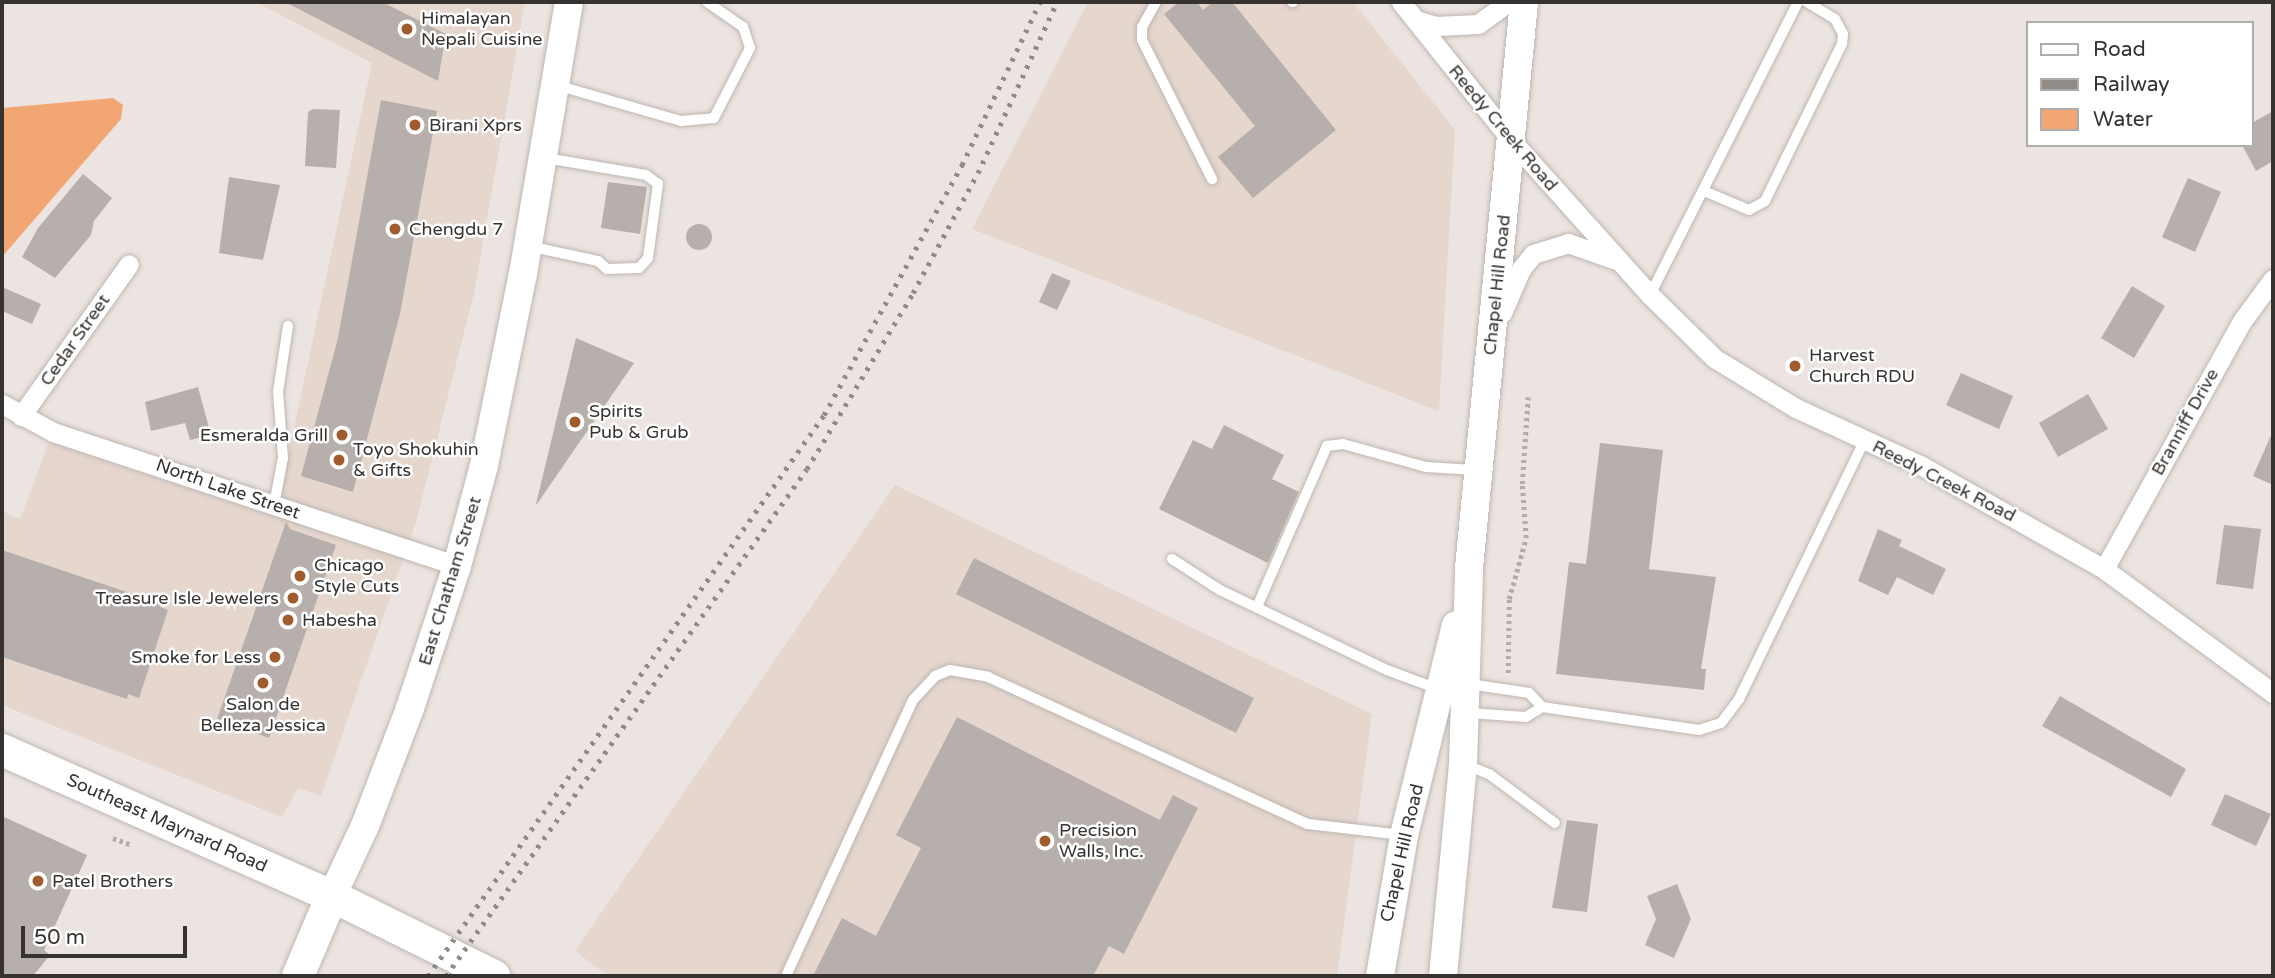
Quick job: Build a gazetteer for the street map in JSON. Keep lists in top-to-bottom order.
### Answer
{
  "streets": {
    "main road": ["Chapel Hill Road", "East Chatham Street", "Southeast Maynard Road"],
    "street": [
      "Reedy Creek Road",
      "Cedar Street",
      "Branniff Drive",
      "North Lake Street"
    ]
  },
  "crossings": [
    ["Reedy Creek Road", "Chapel Hill Road"],
    ["Reedy Creek Road", "Branniff Drive"],
    ["Cedar Street", "North Lake Street"],
    ["North Lake Street", "East Chatham Street"],
    ["East Chatham Street", "Southeast Maynard Road"]
  ],
  "places": [
    "Himalayan Nepali Cuisine",
    "Birani Xprs",
    "Chengdu 7",
    "Harvest Church RDU",
    "Spirits Pub & Grub",
    "Esmeralda Grill",
    "Toyo Shokuhin & Gifts",
    "Chicago Style Cuts",
    "Treasure Isle Jewelers",
    "Habesha",
    "Smoke for Less",
    "Salon de Belleza Jessica",
    "Precision Walls, Inc.",
    "Patel Brothers"
  ],
  "legend": ["Road", "Railway", "Water"],
  "scale_bar": "50 m"
}
